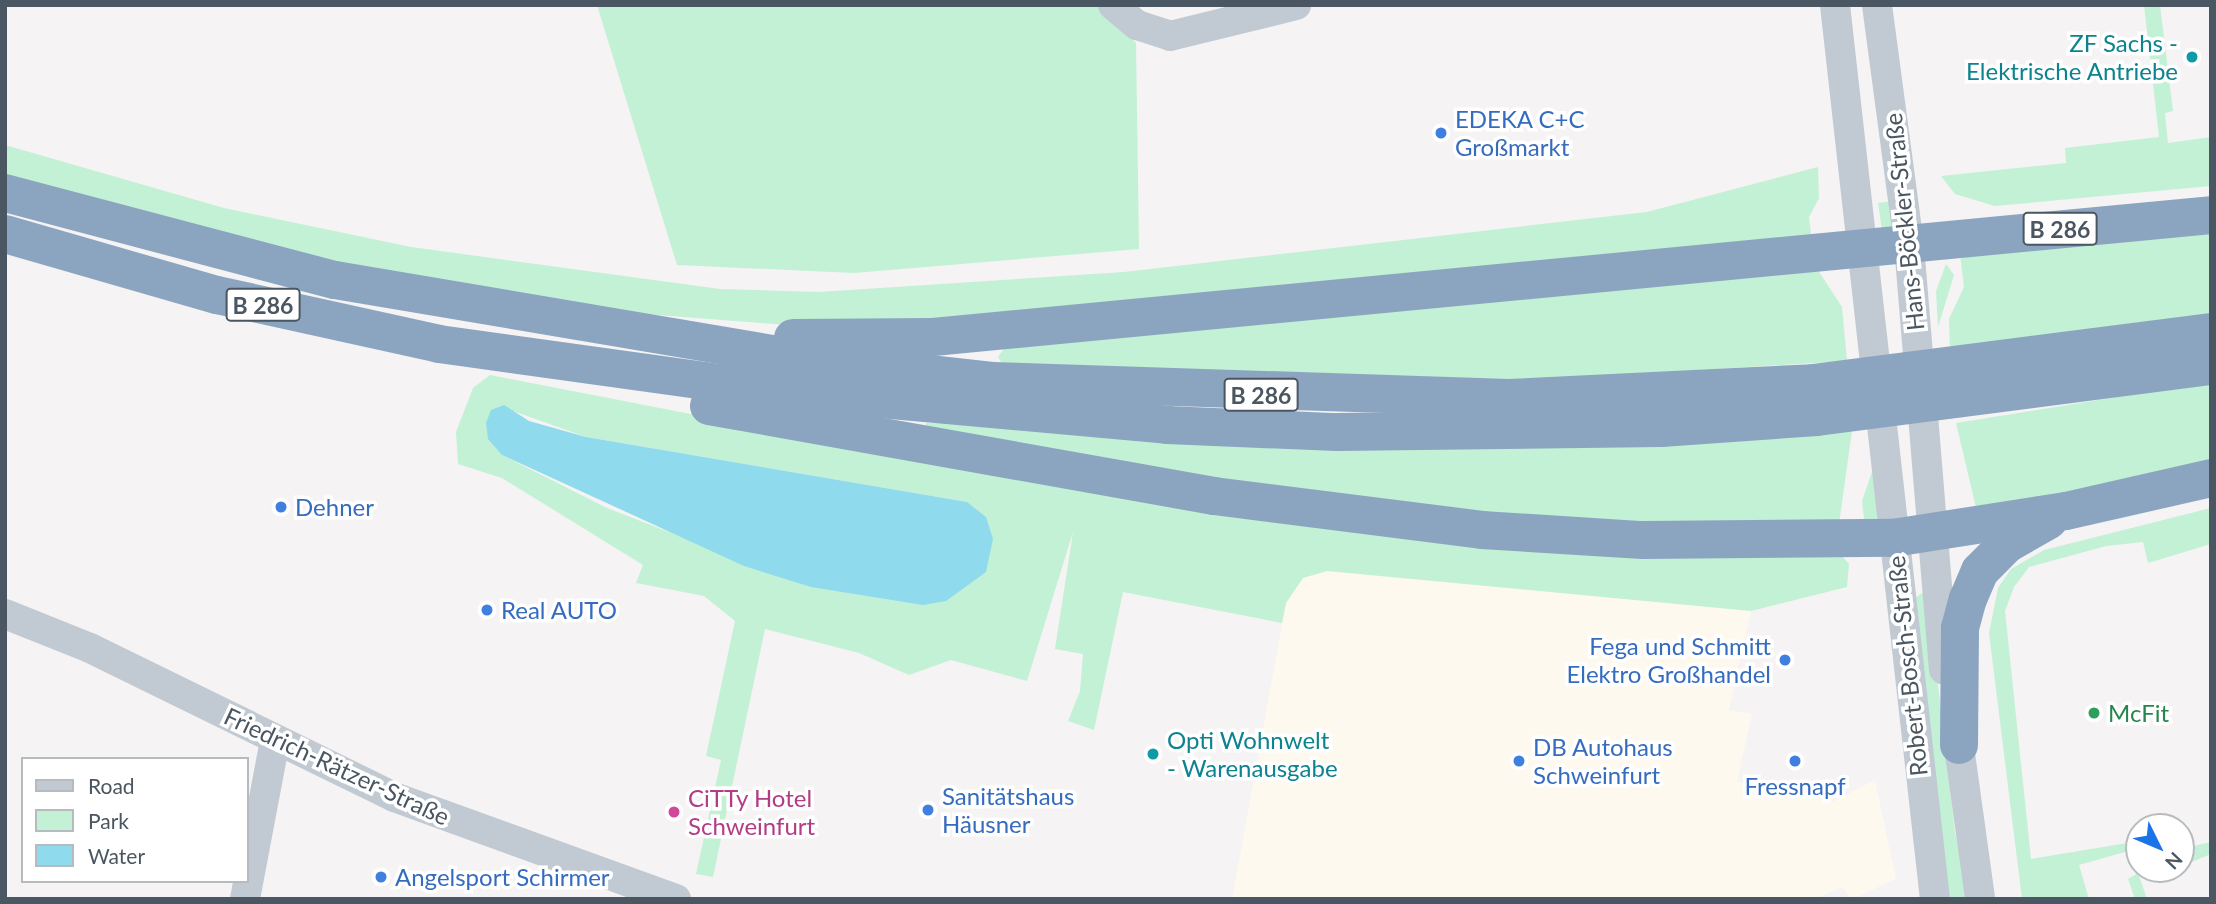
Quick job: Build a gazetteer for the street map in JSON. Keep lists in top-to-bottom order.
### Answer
{
  "streets": {
    "highway": ["B 286"],
    "street": ["Hans-Böckler-Straße", "Robert-Bosch-Straße", "Friedrich-Rätzer-Straße"]
  },
  "crossings": [
    ["Hans-Böckler-Straße", "B 286"],
    ["Hans-Böckler-Straße", "Robert-Bosch-Straße"],
    ["B 286", "Robert-Bosch-Straße"]
  ],
  "places": [
    "ZF Sachs - Elektrische Antriebe",
    "EDEKA C+C Großmarkt",
    "Dehner",
    "Real AUTO",
    "Fega und Schmitt Elektro Großhandel",
    "McFit",
    "Opti Wohnwelt - Warenausgabe",
    "DB Autohaus Schweinfurt",
    "Fressnapf",
    "Sanitätshaus Häusner",
    "CiTTy Hotel Schweinfurt",
    "Angelsport Schirmer"
  ],
  "legend": ["Road", "Park", "Water"],
  "north": "bottom right"
}
